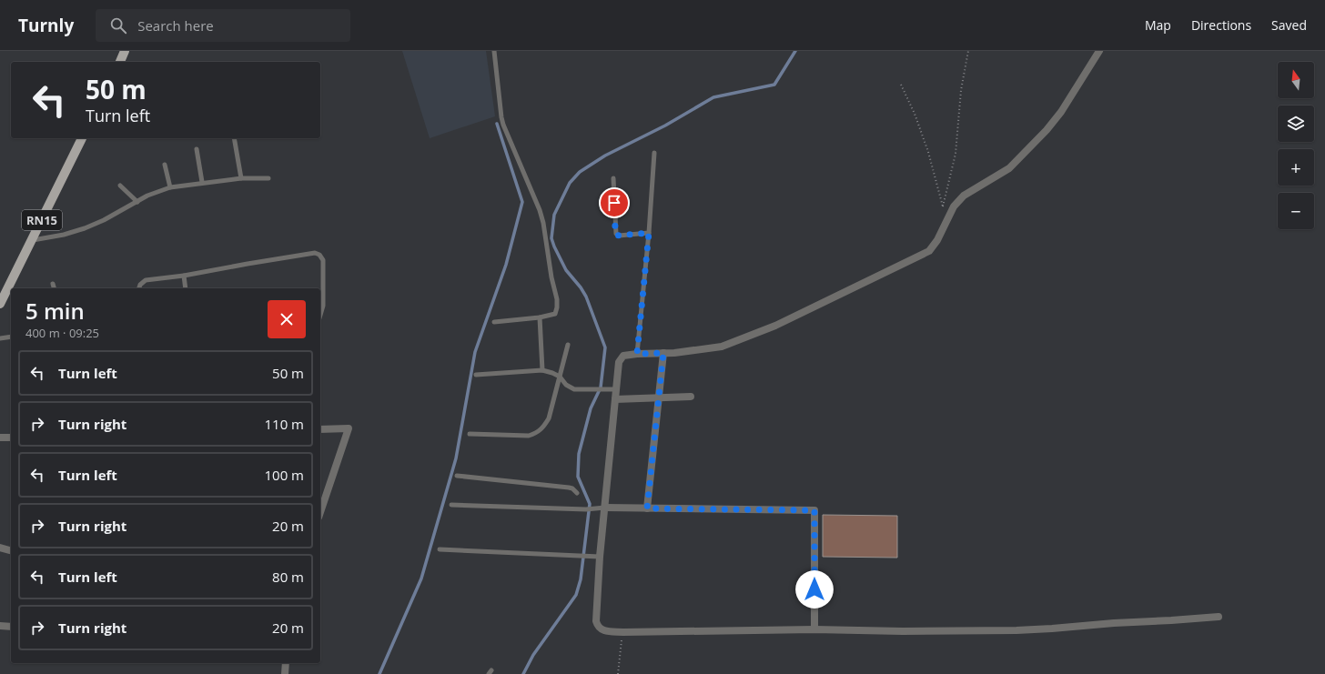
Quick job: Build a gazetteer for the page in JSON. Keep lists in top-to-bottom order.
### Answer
{
  "streets": {
    "main road": ["RN15"]
  },
  "north": "top",
  "page": {
    "header": "Turnly",
    "search": "Search here",
    "nav": ["Map", "Directions", "Saved"],
    "map_buttons": ["+", "−"],
    "turn": ["50 m", "Turn left"],
    "heading": ["5 min", "400 m · 09:25"],
    "list": [
      {
        "name": "Turn left",
        "value": "50 m"
      },
      {
        "name": "Turn right",
        "value": "110 m"
      },
      {
        "name": "Turn left",
        "value": "100 m"
      },
      {
        "name": "Turn right",
        "value": "20 m"
      },
      {
        "name": "Turn left",
        "value": "80 m"
      },
      {
        "name": "Turn right",
        "value": "20 m"
      }
    ]
  }
}
